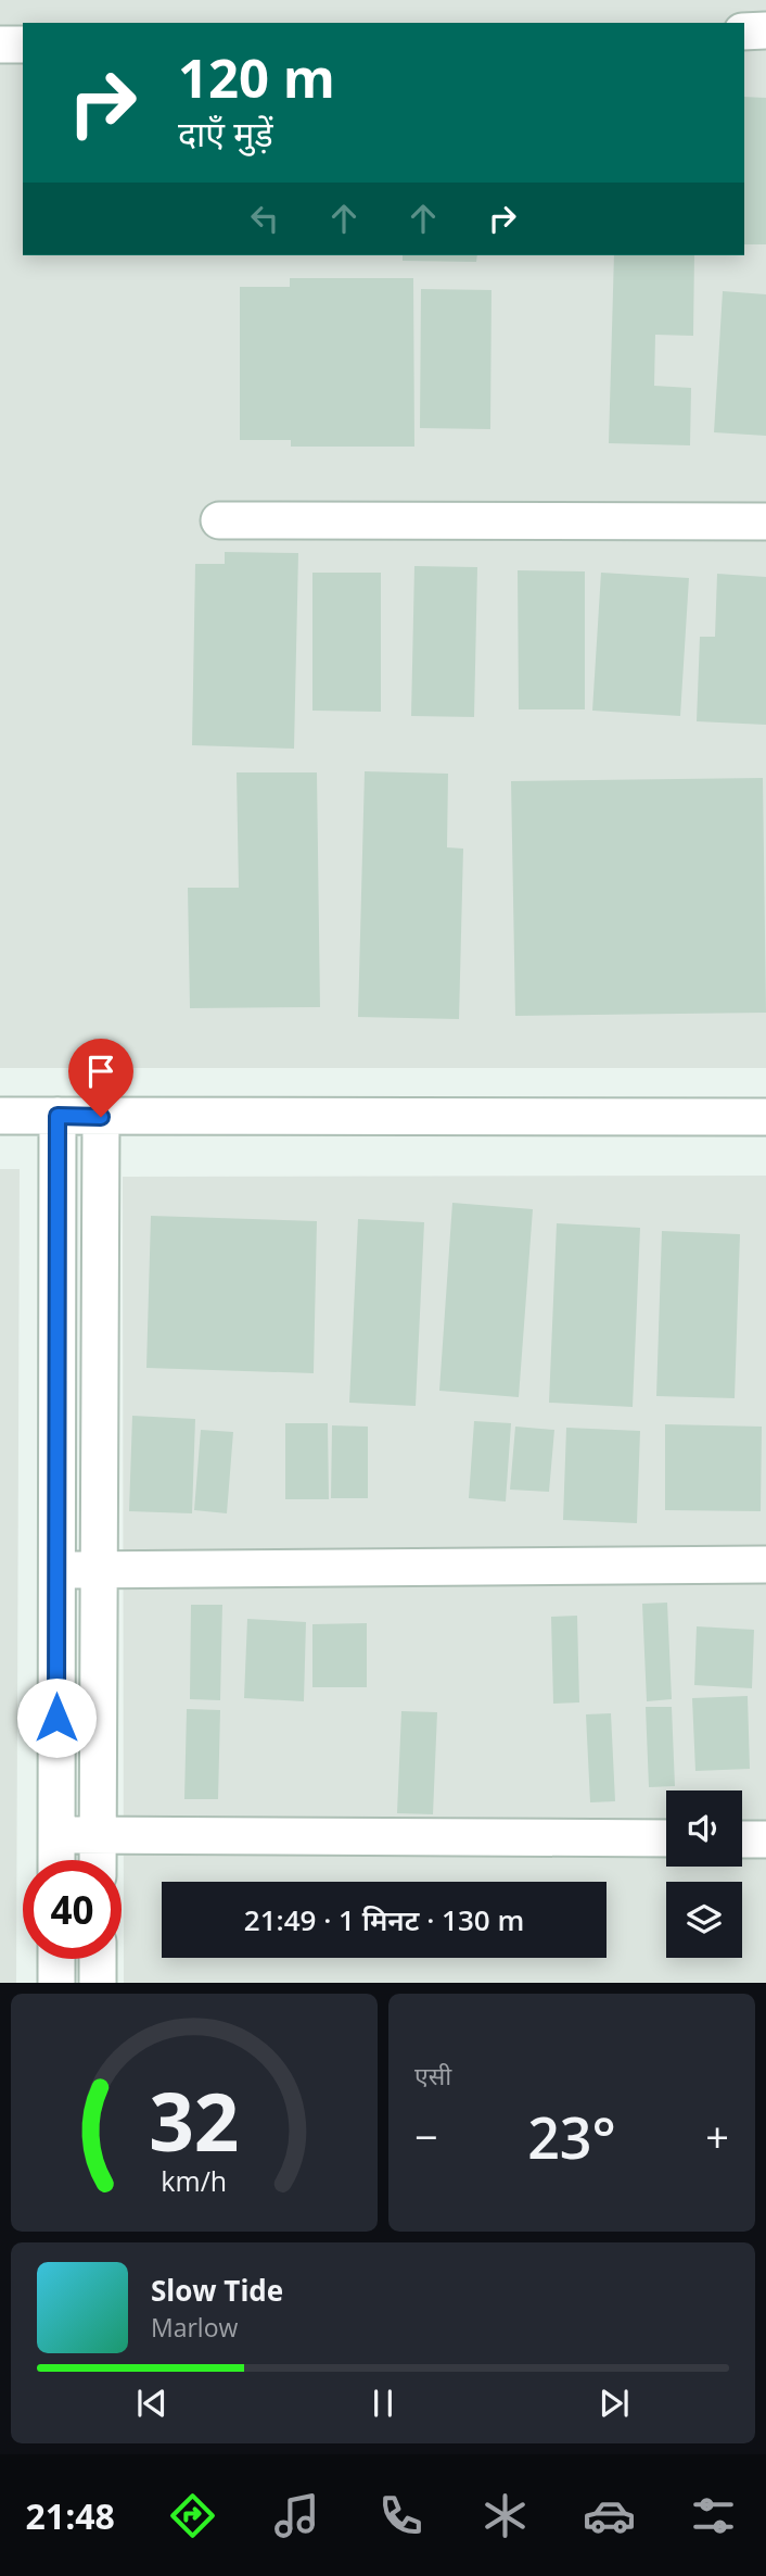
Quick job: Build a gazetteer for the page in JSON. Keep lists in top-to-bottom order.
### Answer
{
  "page": {
    "turn": ["120 m", "दाएँ मुड़ें"],
    "limit": "40",
    "trip": "21:49 · 1 मिनट · 130 m",
    "tile": "एसी",
    "heat": ["−", "23°", "+"],
    "song": ["Slow Tide", "Marlow"],
    "tabs": "21:48",
    "gauge": ["32", "km/h"]
  }
}
